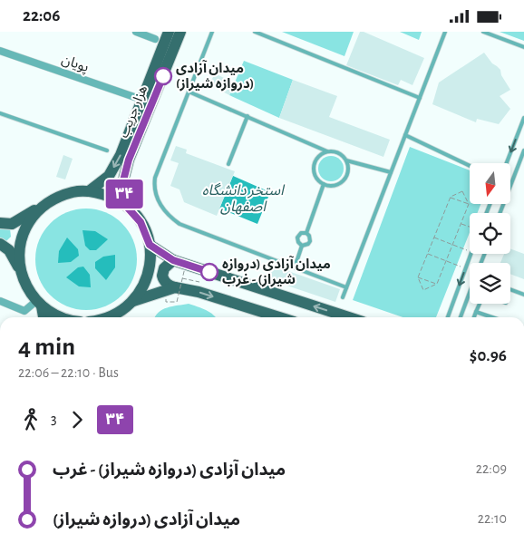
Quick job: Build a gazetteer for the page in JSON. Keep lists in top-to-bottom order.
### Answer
{
  "streets": {
    "main road": ["هزار جریب"],
    "street": ["پویان"]
  },
  "water": ["استخر دانشگاه اصفهان"],
  "places": ["میدان آزادی (دروازه شیراز)", "میدان آزادی (دروازه شیراز) - غرب"],
  "lines": ["bus line ۳۴"],
  "north": "bottom",
  "page": {
    "status": "22:06",
    "on_map": "۳۴",
    "heading": ["4 min", "22:06 – 22:10 · Bus", "$0.96"],
    "legs": ["3", "۳۴"],
    "list": [
      {
        "name": "میدان آزادی (دروازه شیراز) - غرب",
        "value": "22:09"
      },
      {
        "name": "میدان آزادی (دروازه شیراز)",
        "value": "22:10"
      }
    ]
  }
}
